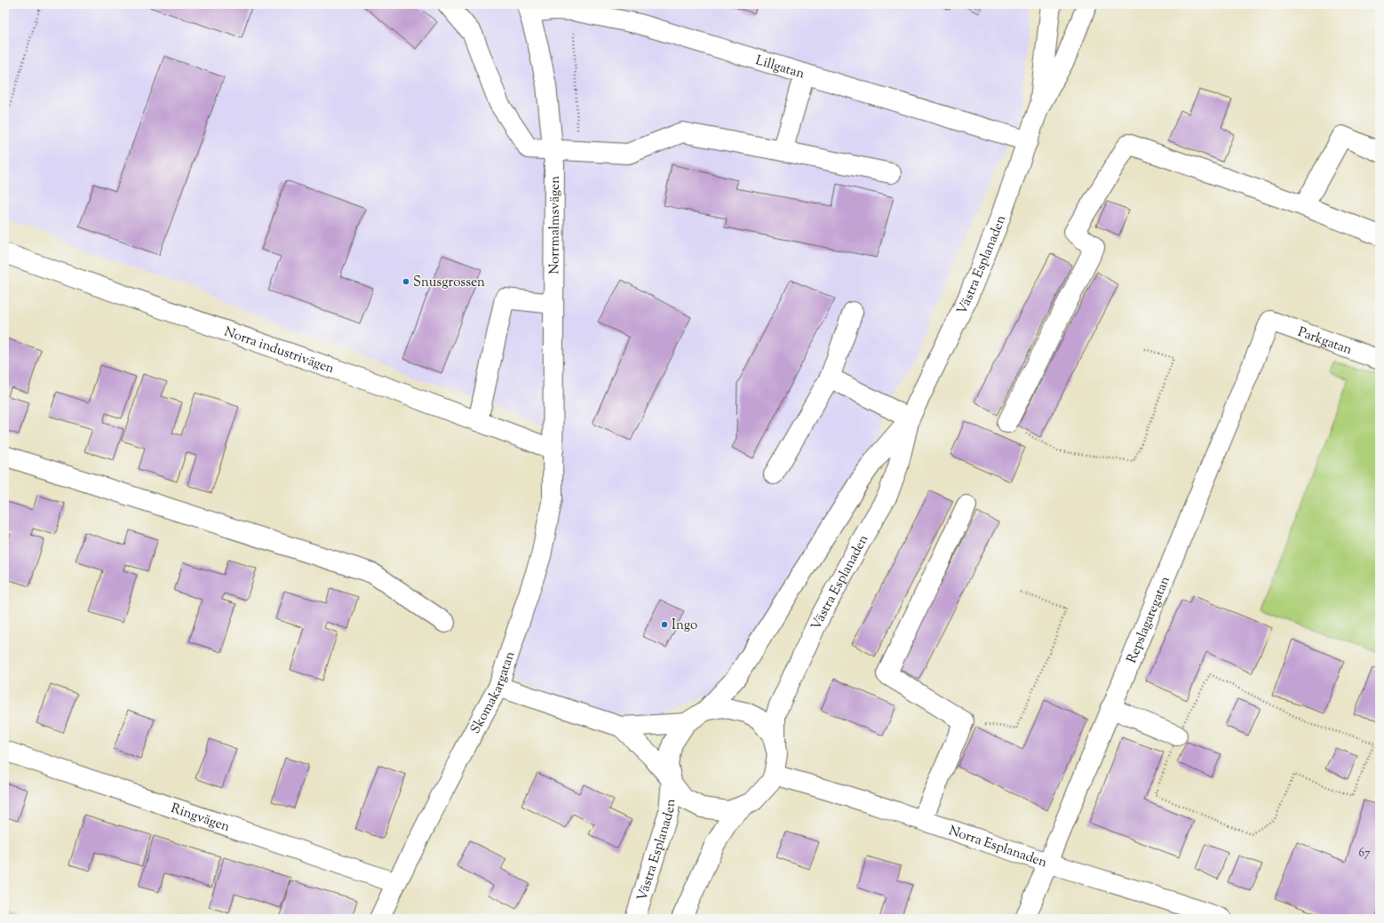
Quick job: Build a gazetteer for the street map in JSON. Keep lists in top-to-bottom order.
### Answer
{
  "streets": {
    "street": [
      "Lillgatan",
      "Norrmalmsvägen",
      "Västra Esplanaden",
      "Parkgatan",
      "Norra industrivägen",
      "Repslagaregatan",
      "Skomakargatan",
      "Ringvägen",
      "Norra Esplanaden"
    ]
  },
  "crossings": [
    ["Lillgatan", "Norrmalmsvägen"],
    ["Lillgatan", "Västra Esplanaden"],
    ["Norrmalmsvägen", "Norra industrivägen"],
    ["Norrmalmsvägen", "Skomakargatan"],
    ["Västra Esplanaden", "Norra Esplanaden"],
    ["Parkgatan", "Repslagaregatan"],
    ["Norra industrivägen", "Skomakargatan"],
    ["Repslagaregatan", "Norra Esplanaden"],
    ["Skomakargatan", "Ringvägen"]
  ],
  "places": ["Snusgrossen", "Ingo"],
  "house_numbers": ["67"]
}
